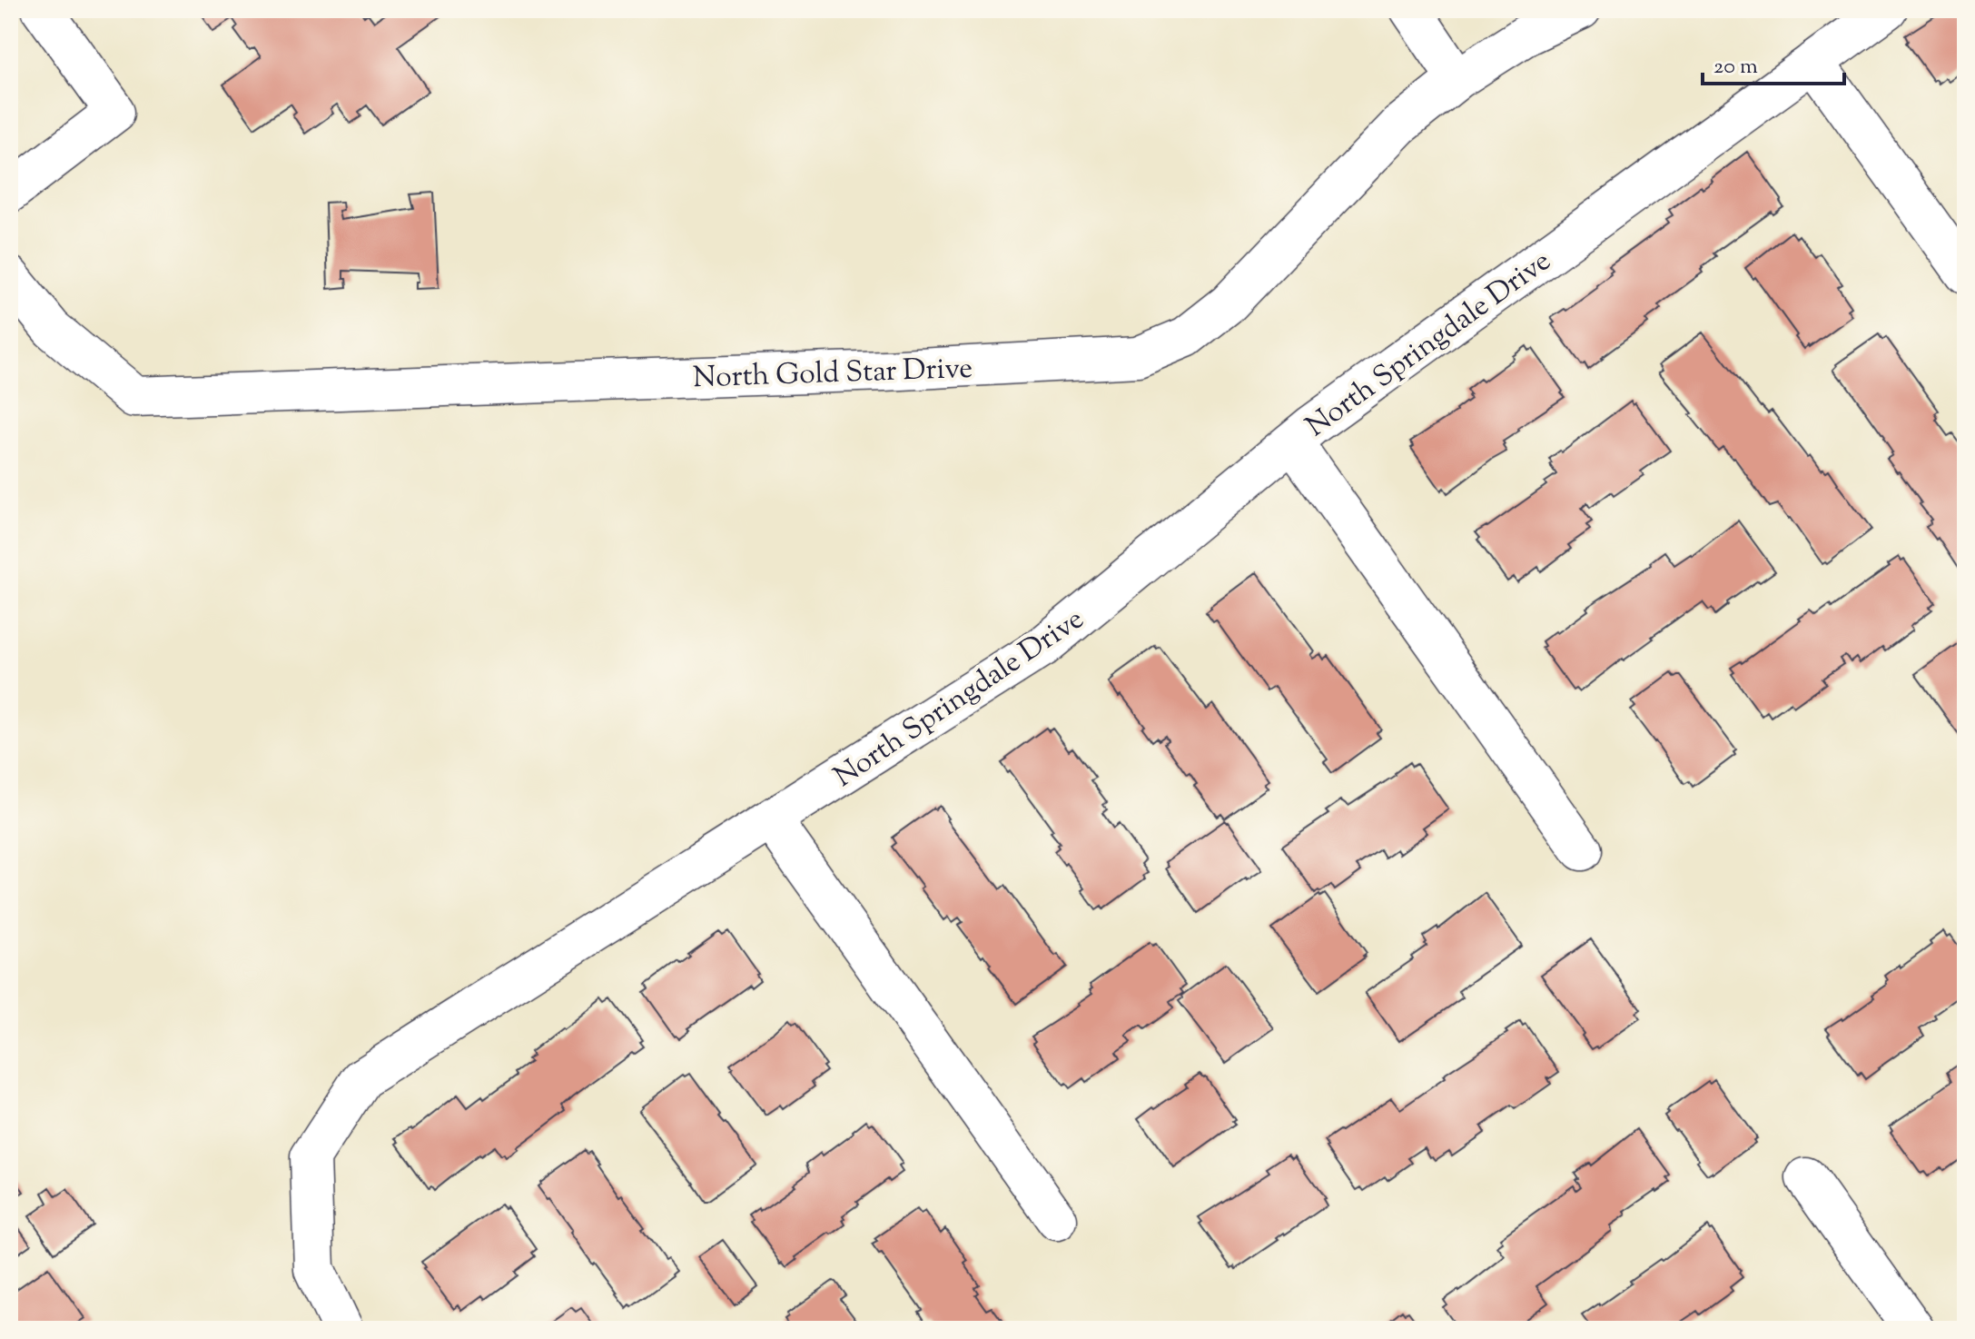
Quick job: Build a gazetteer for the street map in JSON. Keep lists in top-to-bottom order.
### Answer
{
  "streets": {
    "street": ["North Springdale Drive", "North Gold Star Drive"]
  },
  "scale_bar": "20 m"
}
